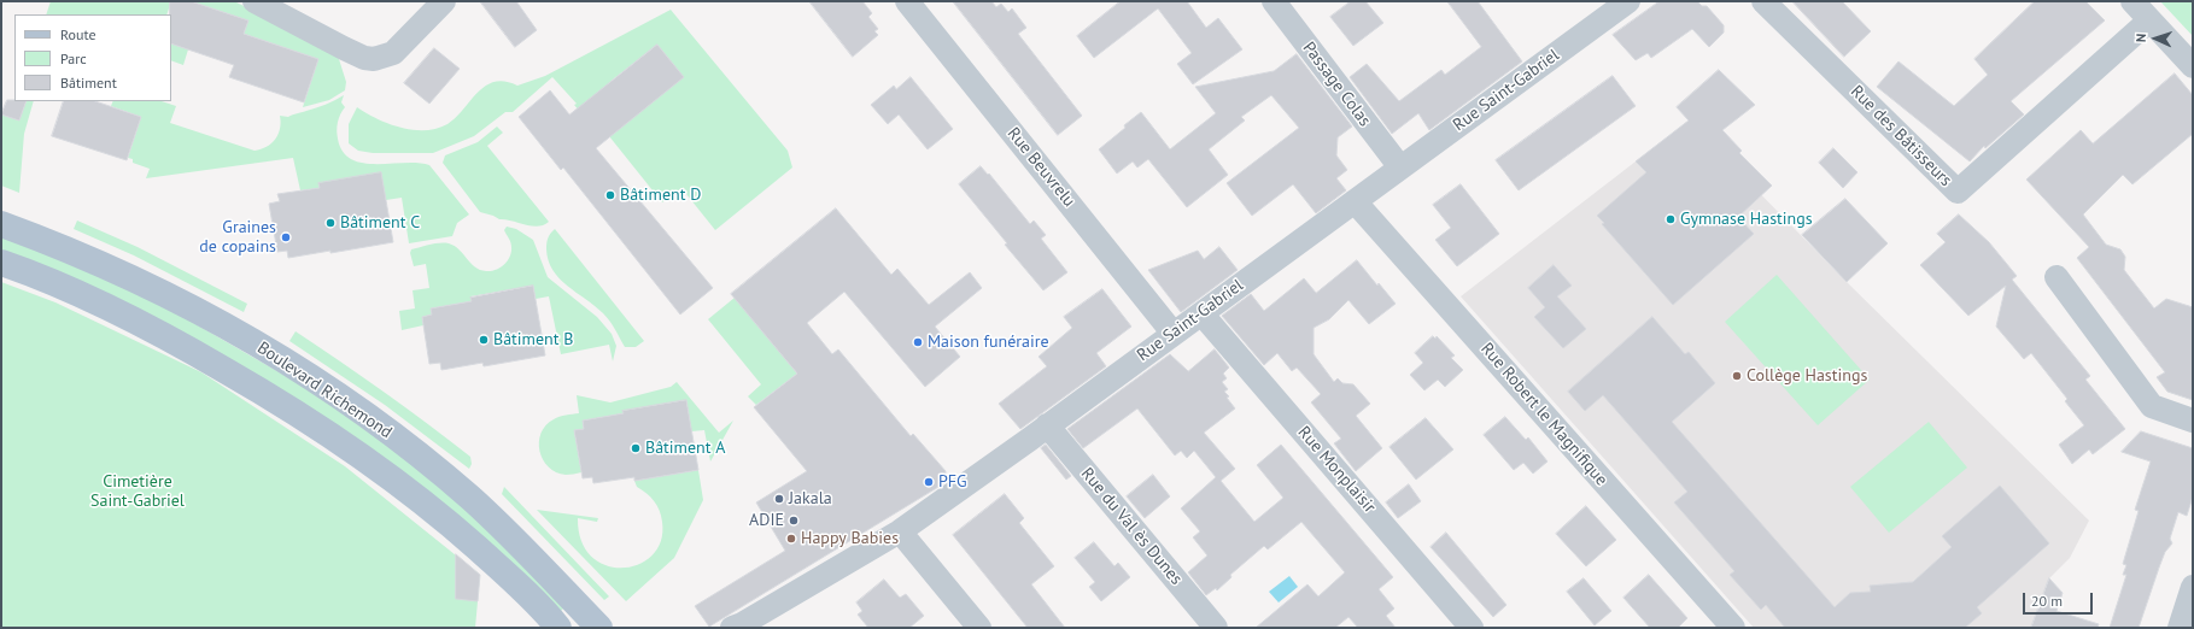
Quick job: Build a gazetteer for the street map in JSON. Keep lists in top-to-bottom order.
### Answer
{
  "streets": {
    "main road": ["Boulevard Richemond"],
    "street": [
      "Passage Colas",
      "Rue Saint-Gabriel",
      "Rue des Bâtisseurs",
      "Rue Beuvrelu",
      "Rue Robert le Magnifique",
      "Rue Monplaisir",
      "Rue du Val ès Dunes"
    ]
  },
  "crossings": [
    ["Passage Colas", "Rue Saint-Gabriel"],
    ["Rue Saint-Gabriel", "Rue Beuvrelu"],
    ["Rue Saint-Gabriel", "Rue Robert le Magnifique"],
    ["Rue Saint-Gabriel", "Rue Monplaisir"],
    ["Rue Saint-Gabriel", "Rue du Val ès Dunes"]
  ],
  "parks": ["Cimetière Saint-Gabriel"],
  "places": [
    "Bâtiment D",
    "Gymnase Hastings",
    "Bâtiment C",
    "Graines de copains",
    "Bâtiment B",
    "Maison funéraire",
    "Collège Hastings",
    "Bâtiment A",
    "PFG",
    "Jakala",
    "ADIE",
    "Happy Babies"
  ],
  "legend": ["Route", "Parc", "Bâtiment"],
  "scale_bar": "20 m",
  "north": "left"
}
